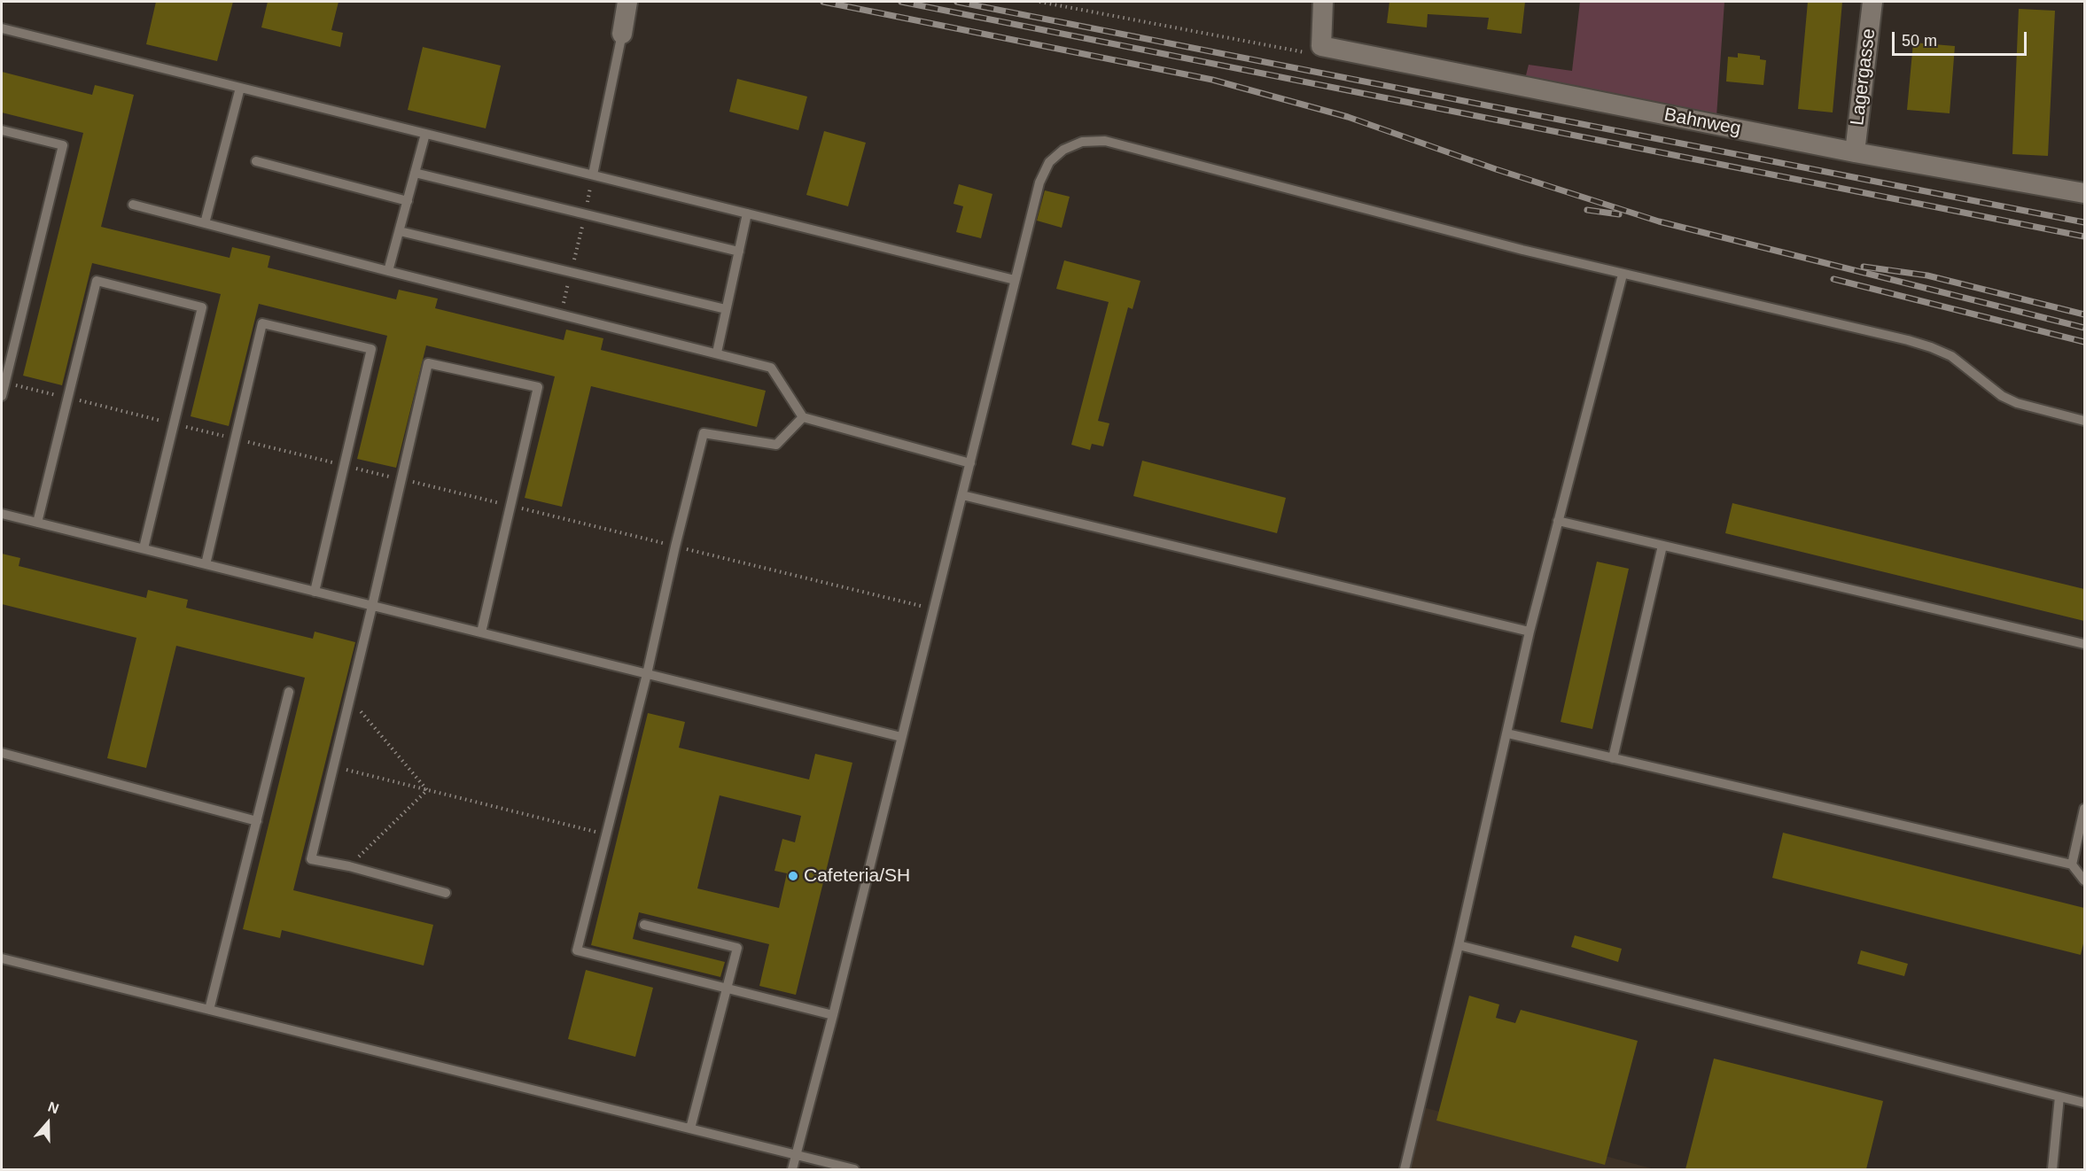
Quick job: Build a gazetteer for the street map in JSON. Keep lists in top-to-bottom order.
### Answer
{
  "streets": {
    "street": ["Lagergasse", "Bahnweg"]
  },
  "crossings": [
    ["Lagergasse", "Bahnweg"]
  ],
  "places": ["Cafeteria/SH"],
  "scale_bar": "50 m",
  "north": "top"
}
